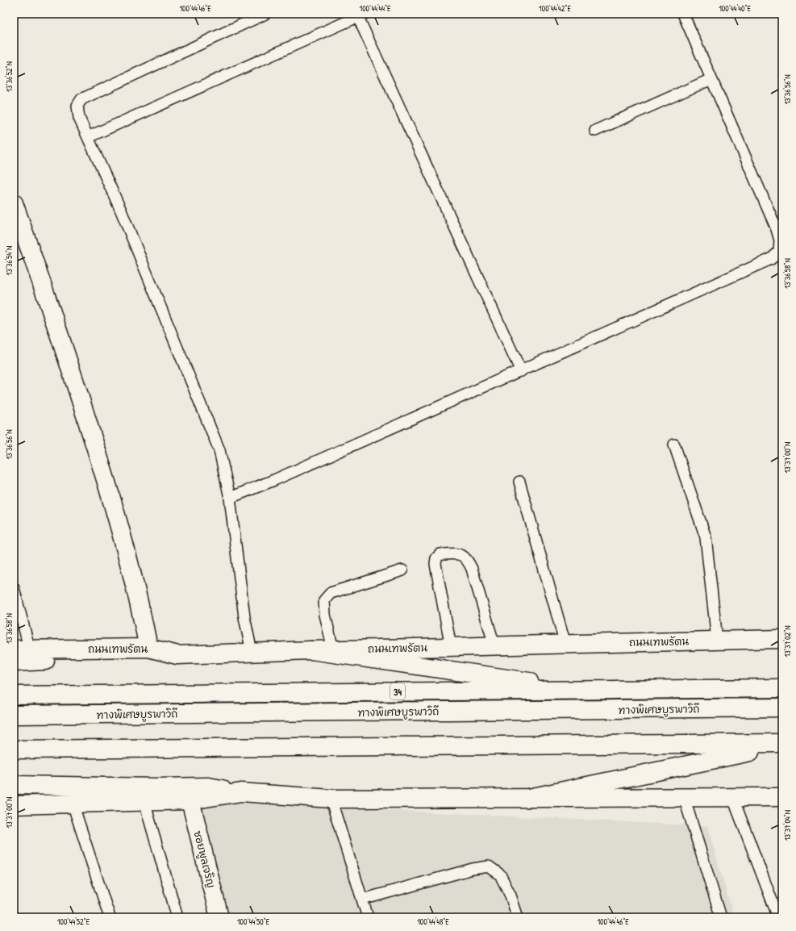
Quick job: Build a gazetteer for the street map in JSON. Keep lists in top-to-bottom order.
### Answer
{
  "streets": {
    "main road": [
      "ถนนเทพรัตน",
      "34",
      "ทางพิเศษบูรพาวิถี",
      "ซอยพูลเจริญ"
    ]
  },
  "coordinates": [
    "100°44'46\"E",
    "100°44'44\"E",
    "100°44'42\"E",
    "100°44'40\"E",
    "13°36'52\"N",
    "13°36'56\"N",
    "13°36'54\"N",
    "13°36'58\"N",
    "13°37'00\"N",
    "13°37'02\"N",
    "13°37'04\"N",
    "100°44'52\"E",
    "100°44'50\"E",
    "100°44'48\"E"
  ]
}
